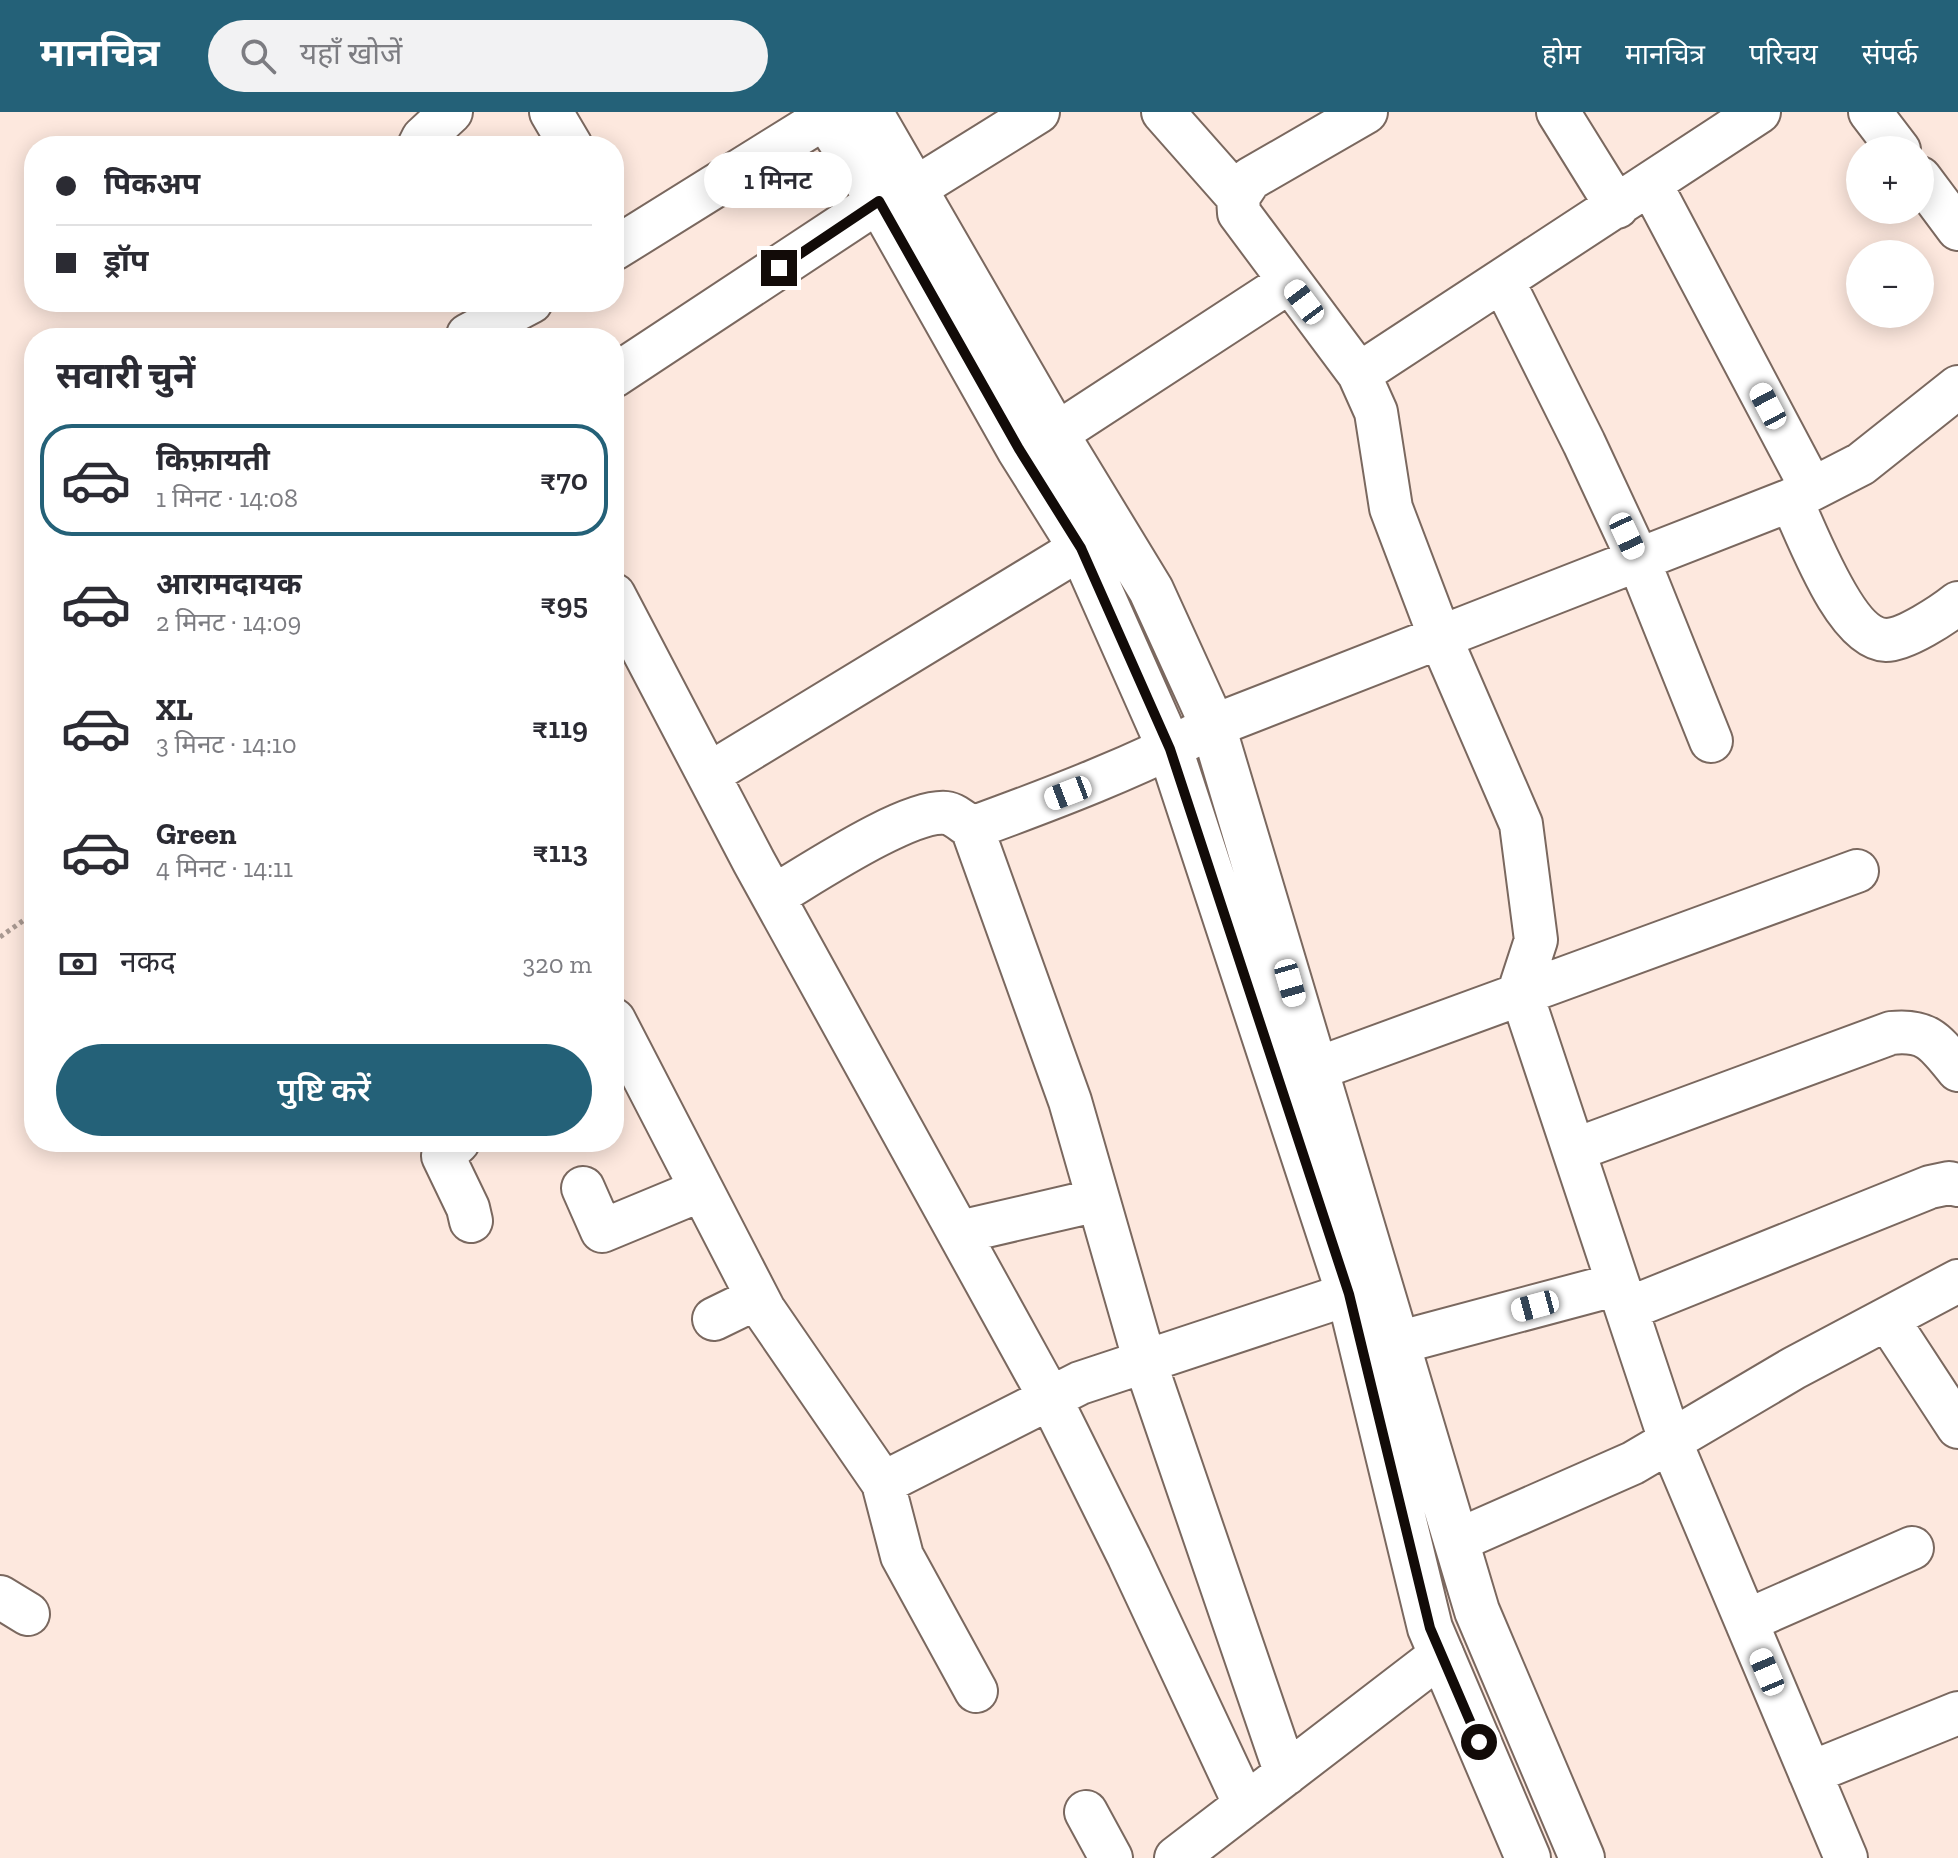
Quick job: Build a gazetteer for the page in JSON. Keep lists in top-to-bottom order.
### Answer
{
  "page": {
    "header": "मानचित्र",
    "search": "यहाँ खोजें",
    "nav": [
      "होम",
      "मानचित्र",
      "परिचय",
      "संपर्क"
    ],
    "map_buttons": ["+", "−"],
    "banner": ["पिकअप", "ड्रॉप"],
    "bubble": "1 मिनट",
    "heading": "सवारी चुनें",
    "list": [
      {
        "name": "किफ़ायती",
        "note": "1 मिनट · 14:08",
        "value": "₹70"
      },
      {
        "name": "आरामदायक",
        "note": "2 मिनट · 14:09",
        "value": "₹95"
      },
      {
        "name": "XL",
        "note": "3 मिनट · 14:10",
        "value": "₹119"
      },
      {
        "name": "Green",
        "note": "4 मिनट · 14:11",
        "value": "₹113"
      }
    ],
    "pay": ["नकद", "320 m"],
    "buttons": "पुष्टि करें"
  }
}
